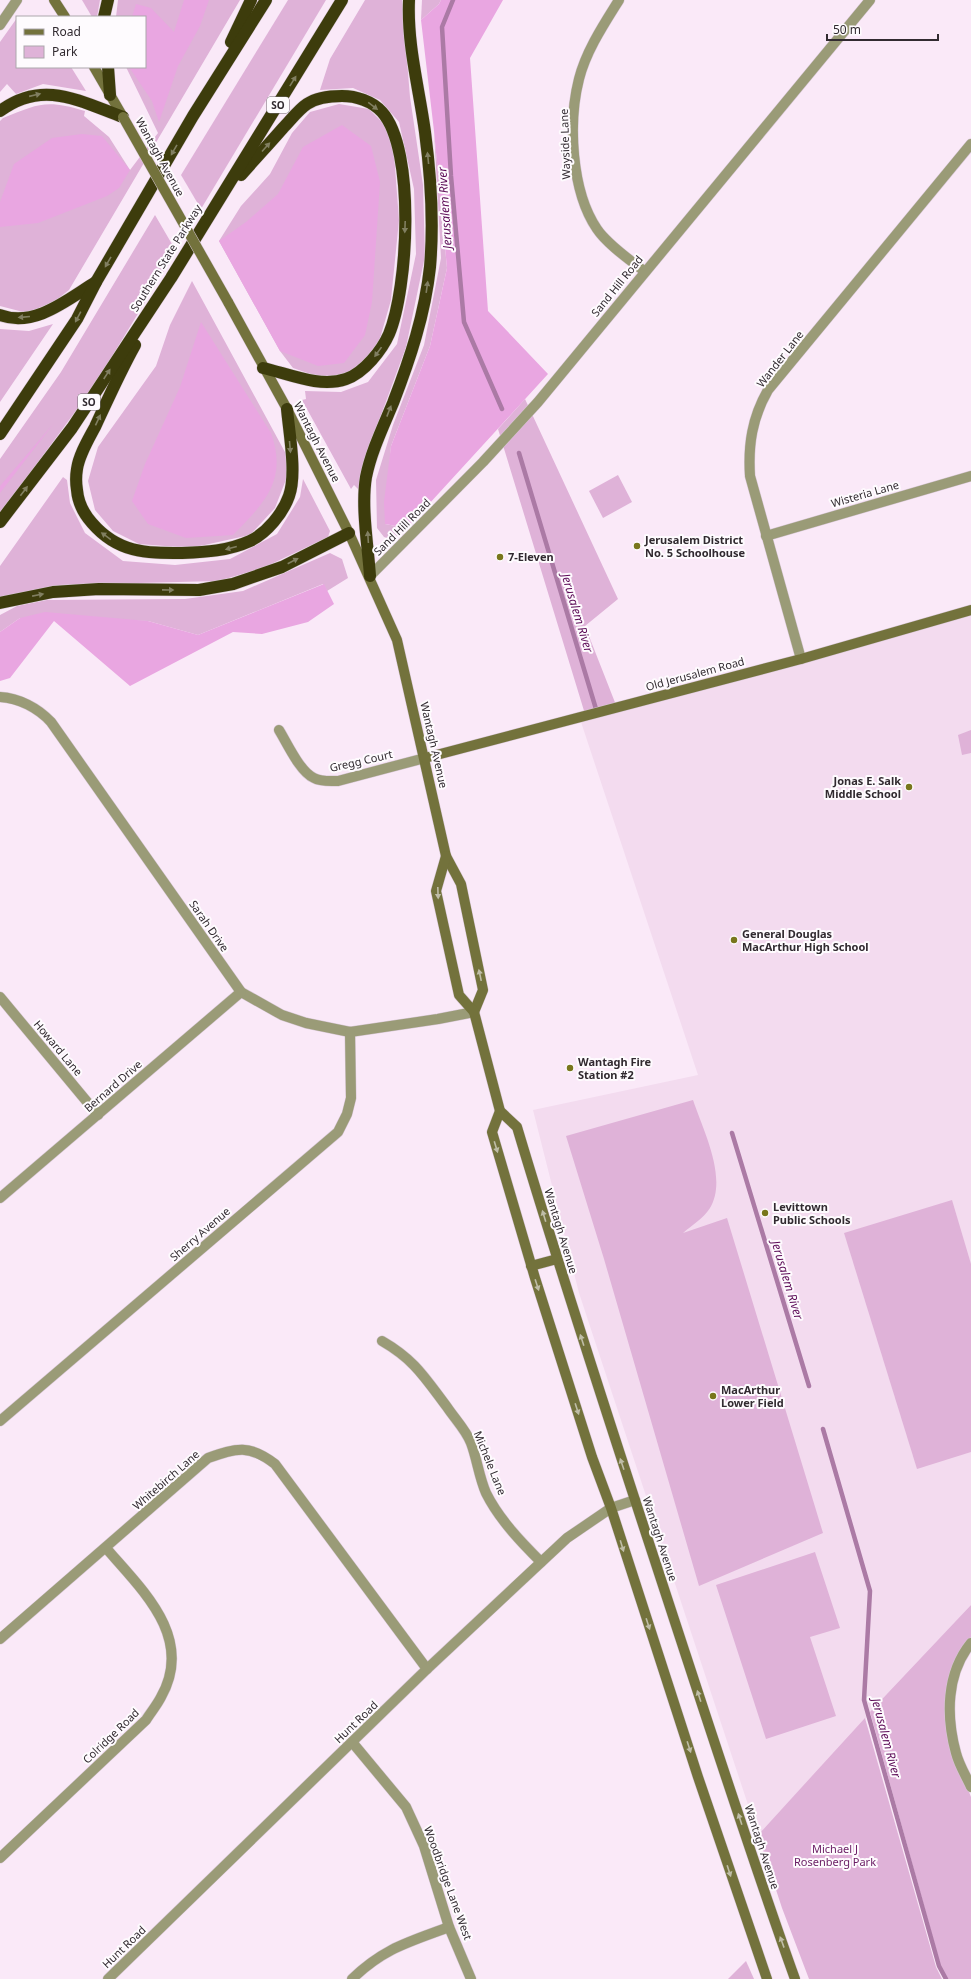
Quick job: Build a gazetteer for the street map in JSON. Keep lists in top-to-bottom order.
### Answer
{
  "streets": {
    "highway": ["SO", "Southern State Parkway"],
    "main road": ["Wantagh Avenue", "Old Jerusalem Road"],
    "street": [
      "Wayside Lane",
      "Sand Hill Road",
      "Wander Lane",
      "Wisteria Lane",
      "Gregg Court",
      "Sarah Drive",
      "Howard Lane",
      "Bernard Drive",
      "Sherry Avenue",
      "Michele Lane",
      "Whitebirch Lane",
      "Hunt Road",
      "Colridge Road",
      "Woodbridge Lane West"
    ]
  },
  "crossings": [
    ["Wayside Lane", "Sand Hill Road"],
    ["Wantagh Avenue", "Sand Hill Road"],
    ["Wantagh Avenue", "Old Jerusalem Road"],
    ["Wantagh Avenue", "Gregg Court"],
    ["Wantagh Avenue", "Sarah Drive"],
    ["Wantagh Avenue", "Hunt Road"],
    ["Wander Lane", "Wisteria Lane"],
    ["Wander Lane", "Old Jerusalem Road"],
    ["Old Jerusalem Road", "Gregg Court"],
    ["Sarah Drive", "Bernard Drive"],
    ["Sarah Drive", "Sherry Avenue"],
    ["Howard Lane", "Bernard Drive"],
    ["Michele Lane", "Hunt Road"],
    ["Whitebirch Lane", "Hunt Road"],
    ["Whitebirch Lane", "Colridge Road"],
    ["Hunt Road", "Woodbridge Lane West"]
  ],
  "water": ["Jerusalem River"],
  "parks": ["Michael J Rosenberg Park"],
  "places": [
    "Jerusalem District No. 5 Schoolhouse",
    "7-Eleven",
    "Jonas E. Salk Middle School",
    "General Douglas MacArthur High School",
    "Wantagh Fire Station #2",
    "Levittown Public Schools",
    "MacArthur Lower Field"
  ],
  "legend": ["Road", "Park"],
  "scale_bar": "50 m"
}
